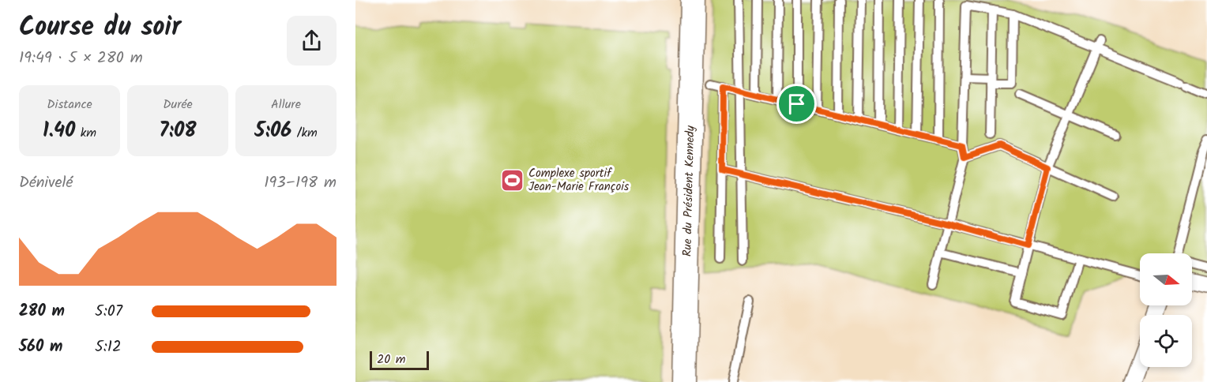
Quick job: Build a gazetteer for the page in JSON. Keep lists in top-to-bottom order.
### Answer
{
  "streets": {
    "main road": ["Rue du Président Kennedy"]
  },
  "places": {
    "sports": ["Complexe sportif Jean-Marie François"]
  },
  "scale_bar": "20 m",
  "north": "right",
  "page": {
    "heading": ["Course du soir", "19:49 · 5 × 280 m"],
    "stats": [
      ["Distance", "1.40 km"],
      ["Durée", "7:08"],
      ["Allure", "5:06 /km"]
    ],
    "chart": ["Dénivelé", "193–198 m"],
    "list": [
      {
        "name": "280 m",
        "note": "5:07"
      },
      {
        "name": "560 m",
        "note": "5:12"
      }
    ],
    "scale": "20 m"
  }
}
